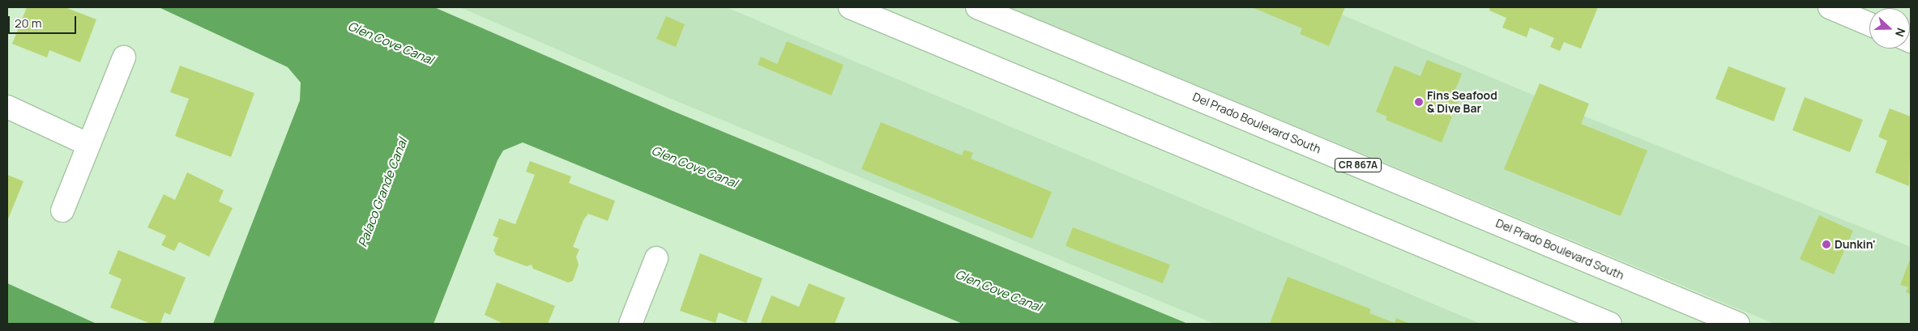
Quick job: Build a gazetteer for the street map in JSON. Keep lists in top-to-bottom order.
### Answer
{
  "streets": {
    "main road": ["Del Prado Boulevard South", "CR 867A"]
  },
  "water": ["Glen Cove Canal", "Palaco Grande Canal"],
  "places": ["Fins Seafood & Dive Bar", "Dunkin'"],
  "scale_bar": "20 m",
  "north": "right"
}
